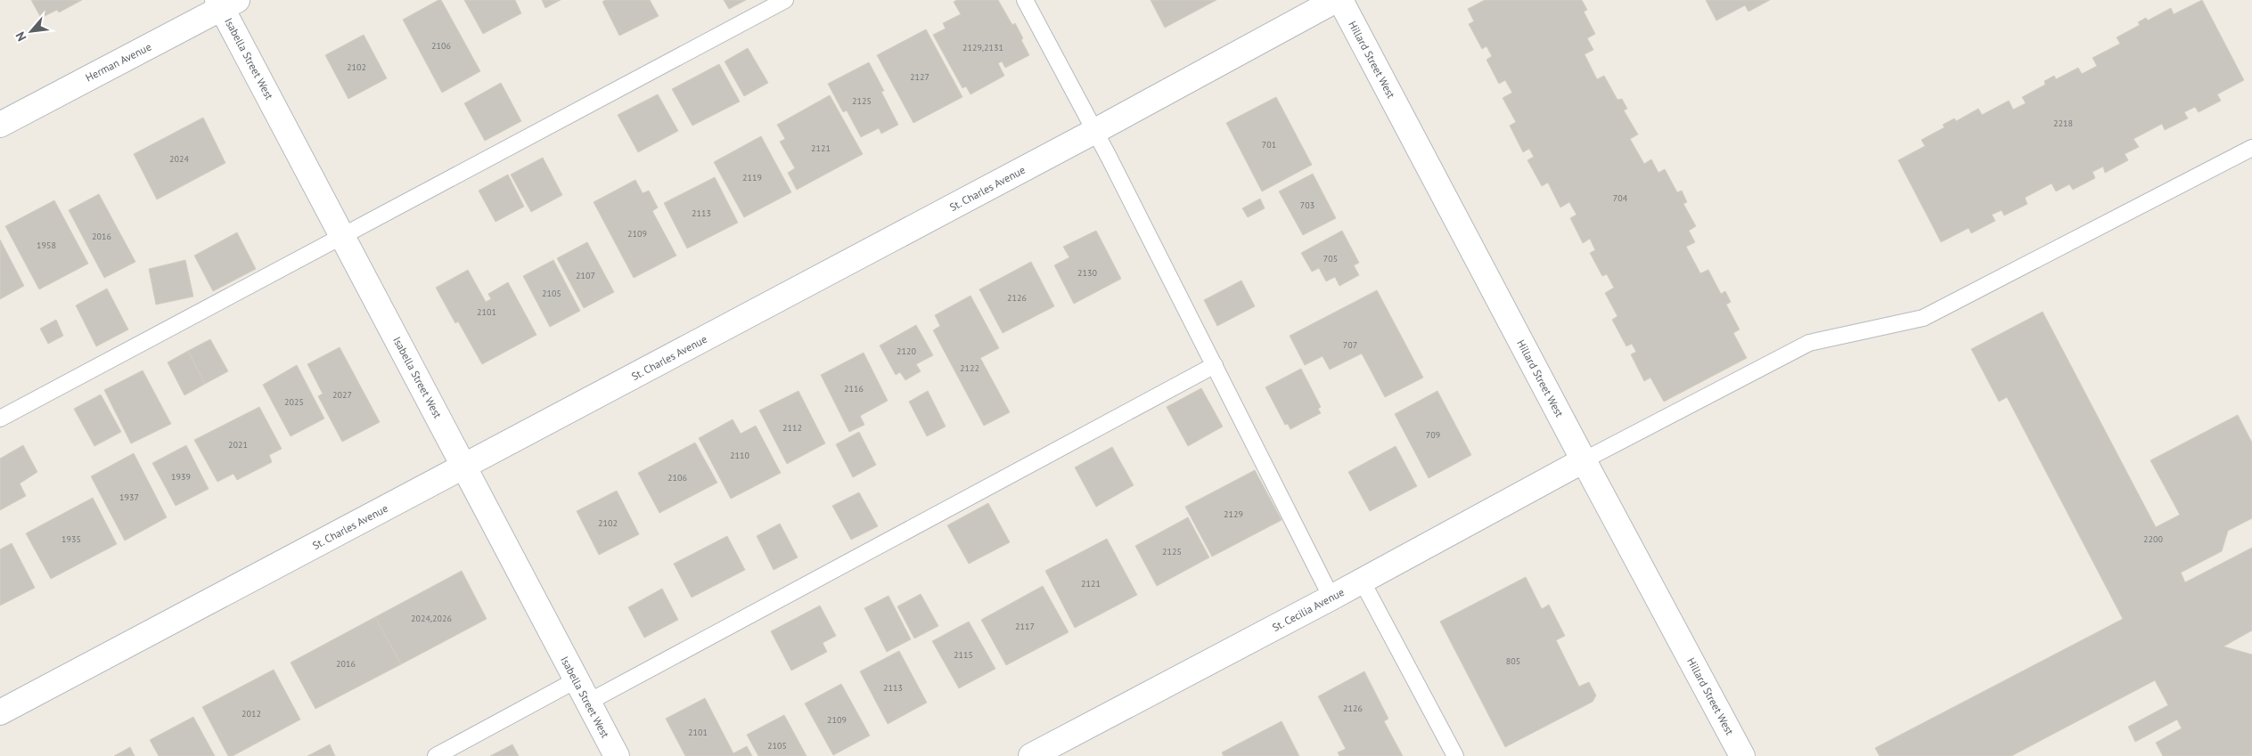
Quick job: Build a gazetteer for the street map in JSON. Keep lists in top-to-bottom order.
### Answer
{
  "streets": {
    "street": [
      "Isabella Street West",
      "Hillard Street West",
      "Herman Avenue",
      "St. Charles Avenue",
      "St. Cecilia Avenue"
    ]
  },
  "crossings": [
    ["Isabella Street West", "Herman Avenue"],
    ["Isabella Street West", "St. Charles Avenue"],
    ["Hillard Street West", "St. Cecilia Avenue"]
  ],
  "house_numbers": [
    "2106",
    "2129,2131",
    "2102",
    "2127",
    "2125",
    "2218",
    "701",
    "2121",
    "2024",
    "2119",
    "704",
    "703",
    "2113",
    "2109",
    "2016",
    "1958",
    "705",
    "2130",
    "2107",
    "2105",
    "2126",
    "2101",
    "707",
    "2120",
    "2122",
    "2116",
    "2027",
    "2025",
    "2112",
    "709",
    "2021",
    "2110",
    "1939",
    "2106",
    "1937",
    "2129",
    "2102",
    "1935",
    "2200",
    "2125",
    "2121",
    "2024,2026",
    "2117",
    "2115",
    "805",
    "2016",
    "2113",
    "2126",
    "2012",
    "2109",
    "2101",
    "2105"
  ],
  "north": "bottom left"
}
